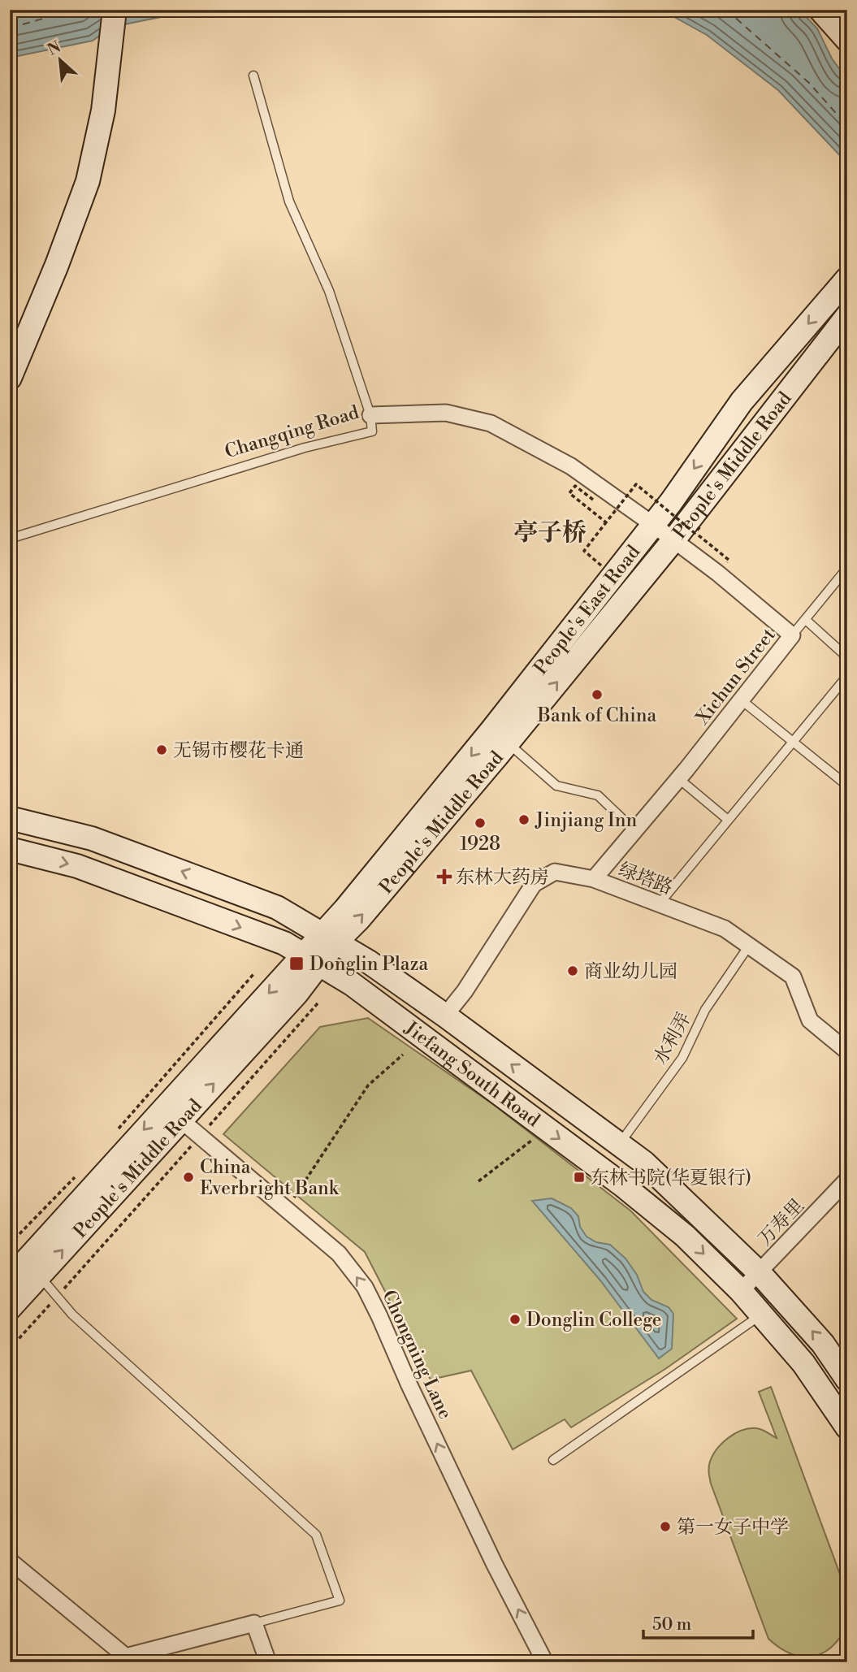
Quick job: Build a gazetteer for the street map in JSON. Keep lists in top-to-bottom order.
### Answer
{
  "streets": {
    "main road": ["People's Middle Road", "People's East Road", "Jiefang South Road"],
    "street": [
      "Changqing Road",
      "Xichun Street",
      "绿塔路",
      "万寿里",
      "Chongning Lane"
    ],
    "lane": ["水利弄"]
  },
  "crossings": [
    ["Changqing Road", "People's East Road"],
    ["Changqing Road", "Xichun Street"],
    ["People's Middle Road", "People's East Road"],
    ["People's Middle Road", "Xichun Street"],
    ["People's Middle Road", "Jiefang South Road"],
    ["People's Middle Road", "Chongning Lane"],
    ["People's East Road", "Xichun Street"],
    ["People's East Road", "Jiefang South Road"],
    ["Xichun Street", "绿塔路"],
    ["绿塔路", "水利弄"],
    ["绿塔路", "Jiefang South Road"],
    ["水利弄", "Jiefang South Road"],
    ["Jiefang South Road", "万寿里"]
  ],
  "one_way": ["People's East Road", "Chongning Lane"],
  "districts": ["亭子桥"],
  "places": {
    "other": [
      "Bank of China",
      "无锡市樱花卡通",
      "Jinjiang Inn",
      "1928",
      "商业幼儿园",
      "China Everbright Bank",
      "Donglin College",
      "第一女子中学"
    ],
    "health": ["东林大药房"],
    "transit": ["Donglin Plaza", "东林书院(华夏银行)"]
  },
  "scale_bar": "50 m",
  "north": "top left"
}
